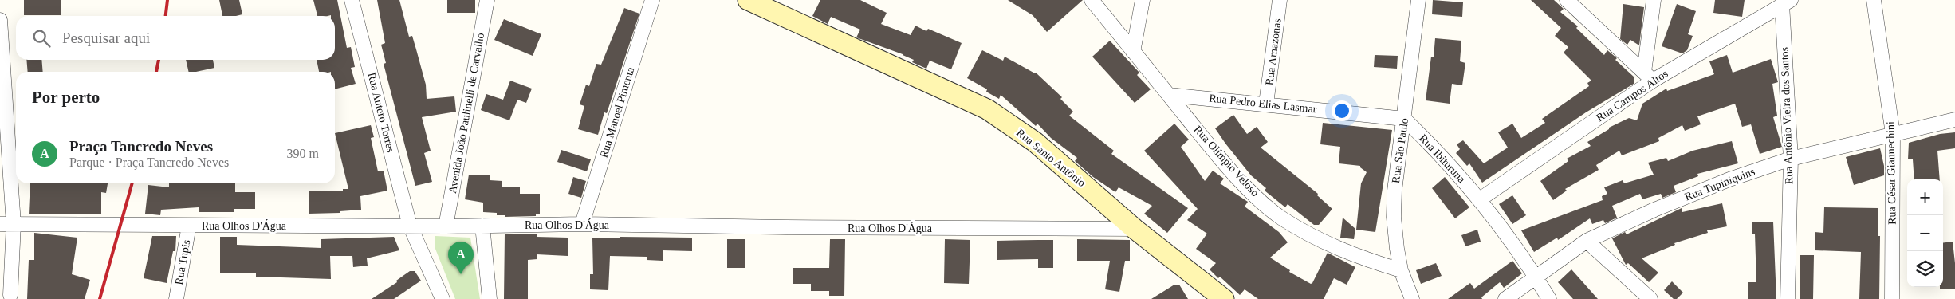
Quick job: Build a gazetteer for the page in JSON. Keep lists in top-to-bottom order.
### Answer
{
  "streets": {
    "street": [
      "Rua Amazonas",
      "Rua Campos Altos",
      "Rua Pedro Elias Lasmar",
      "Rua Antero Torres",
      "Rua Manoel Pimenta",
      "Avenida João Paulinelli de Carvalho",
      "Rua Antônio Vieira dos Santos",
      "Rua São Paulo",
      "Rua Santo Antônio",
      "Rua Ibituruna",
      "Rua Olímpio Veloso",
      "Rua César Giannechini",
      "Rua Tupiniquins",
      "Rua Olhos D'Água",
      "Rua Tupis"
    ]
  },
  "crossings": [
    ["Rua Amazonas", "Rua Pedro Elias Lasmar"],
    ["Rua Campos Altos", "Rua Antônio Vieira dos Santos"],
    ["Rua Campos Altos", "Rua Ibituruna"],
    ["Rua Pedro Elias Lasmar", "Rua São Paulo"],
    ["Rua Pedro Elias Lasmar", "Rua Ibituruna"],
    ["Rua Pedro Elias Lasmar", "Rua Olímpio Veloso"],
    ["Rua Antero Torres", "Rua Olhos D'Água"],
    ["Rua Manoel Pimenta", "Rua Olhos D'Água"],
    ["Avenida João Paulinelli de Carvalho", "Rua Olhos D'Água"],
    ["Rua Antônio Vieira dos Santos", "Rua Tupiniquins"],
    ["Rua São Paulo", "Rua Ibituruna"],
    ["Rua São Paulo", "Rua Olímpio Veloso"],
    ["Rua Santo Antônio", "Rua Olhos D'Água"],
    ["Rua César Giannechini", "Rua Tupiniquins"],
    ["Rua Olhos D'Água", "Rua Tupis"]
  ],
  "page": {
    "search": "Pesquisar aqui",
    "heading": "Por perto",
    "list": [
      {
        "mark": "A",
        "name": "Praça Tancredo Neves",
        "note": "Parque · Praça Tancredo Neves",
        "value": "390 m"
      }
    ],
    "map_buttons": ["+", "−"],
    "pins": "A"
  }
}
